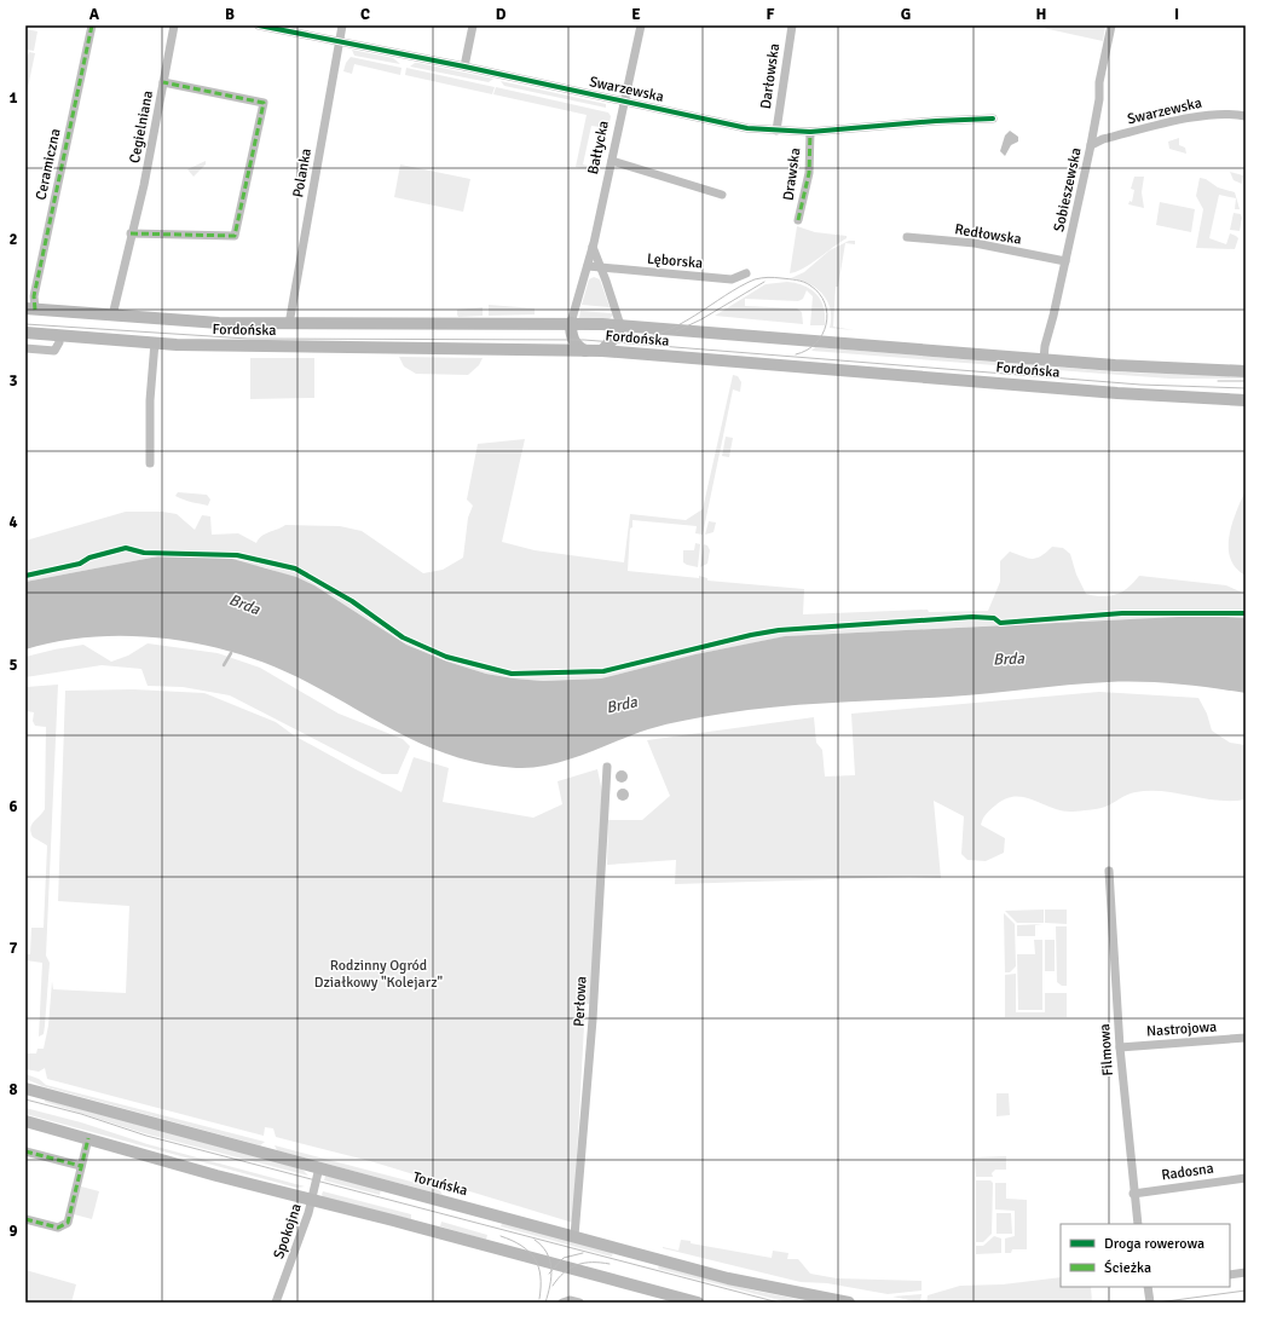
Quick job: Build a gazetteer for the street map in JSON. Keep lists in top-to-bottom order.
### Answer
{
  "streets": {
    "main road": ["Fordońska", "Toruńska"],
    "street": [
      "Darłowska",
      "Swarzewska",
      "Cegielniana",
      "Bałtycka",
      "Ceramiczna",
      "Polanka",
      "Drawska",
      "Sobieszewska",
      "Redłowska",
      "Lęborska",
      "Perłowa",
      "Nastrojowa",
      "Filmowa",
      "Radosna",
      "Spokojna"
    ]
  },
  "crossings": [
    ["Darłowska", "Swarzewska"],
    ["Swarzewska", "Bałtycka"],
    ["Swarzewska", "Polanka"],
    ["Swarzewska", "Drawska"],
    ["Swarzewska", "Sobieszewska"],
    ["Cegielniana", "Fordońska"],
    ["Bałtycka", "Lęborska"],
    ["Bałtycka", "Fordońska"],
    ["Ceramiczna", "Fordońska"],
    ["Polanka", "Fordońska"],
    ["Sobieszewska", "Redłowska"],
    ["Sobieszewska", "Fordońska"],
    ["Perłowa", "Toruńska"],
    ["Nastrojowa", "Filmowa"],
    ["Filmowa", "Radosna"],
    ["Toruńska", "Spokojna"]
  ],
  "water": ["Brda"],
  "parks": ["Rodzinny Ogród Działkowy \"Kolejarz\""],
  "legend": ["Droga rowerowa", "Ścieżka"],
  "grid": {
    "columns": [
      "A",
      "B",
      "C",
      "D",
      "E",
      "F",
      "G",
      "H",
      "I"
    ],
    "rows": [
      "1",
      "2",
      "3",
      "4",
      "5",
      "6",
      "7",
      "8",
      "9"
    ]
  }
}
